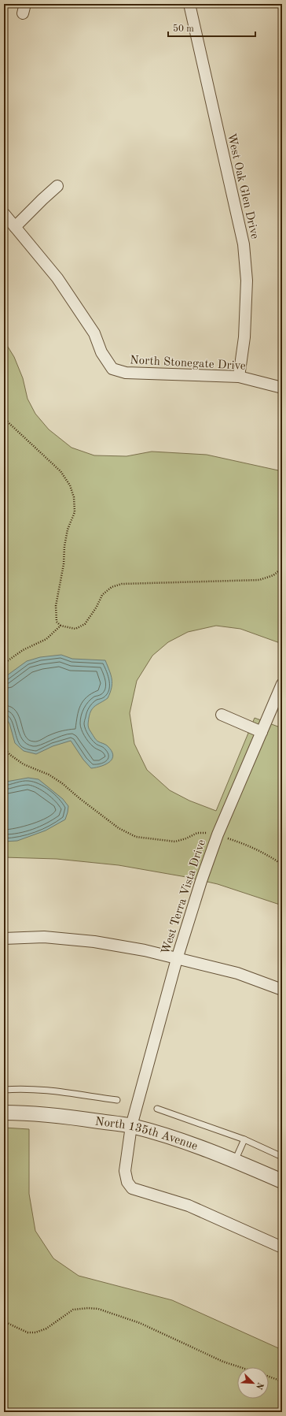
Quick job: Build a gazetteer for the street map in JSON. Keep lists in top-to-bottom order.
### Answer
{
  "streets": {
    "street": [
      "West Oak Glen Drive",
      "North Stonegate Drive",
      "West Terra Vista Drive",
      "North 135th Avenue"
    ]
  },
  "crossings": [
    ["West Oak Glen Drive", "North Stonegate Drive"],
    ["West Terra Vista Drive", "North 135th Avenue"]
  ],
  "scale_bar": "50 m",
  "north": "bottom right"
}
